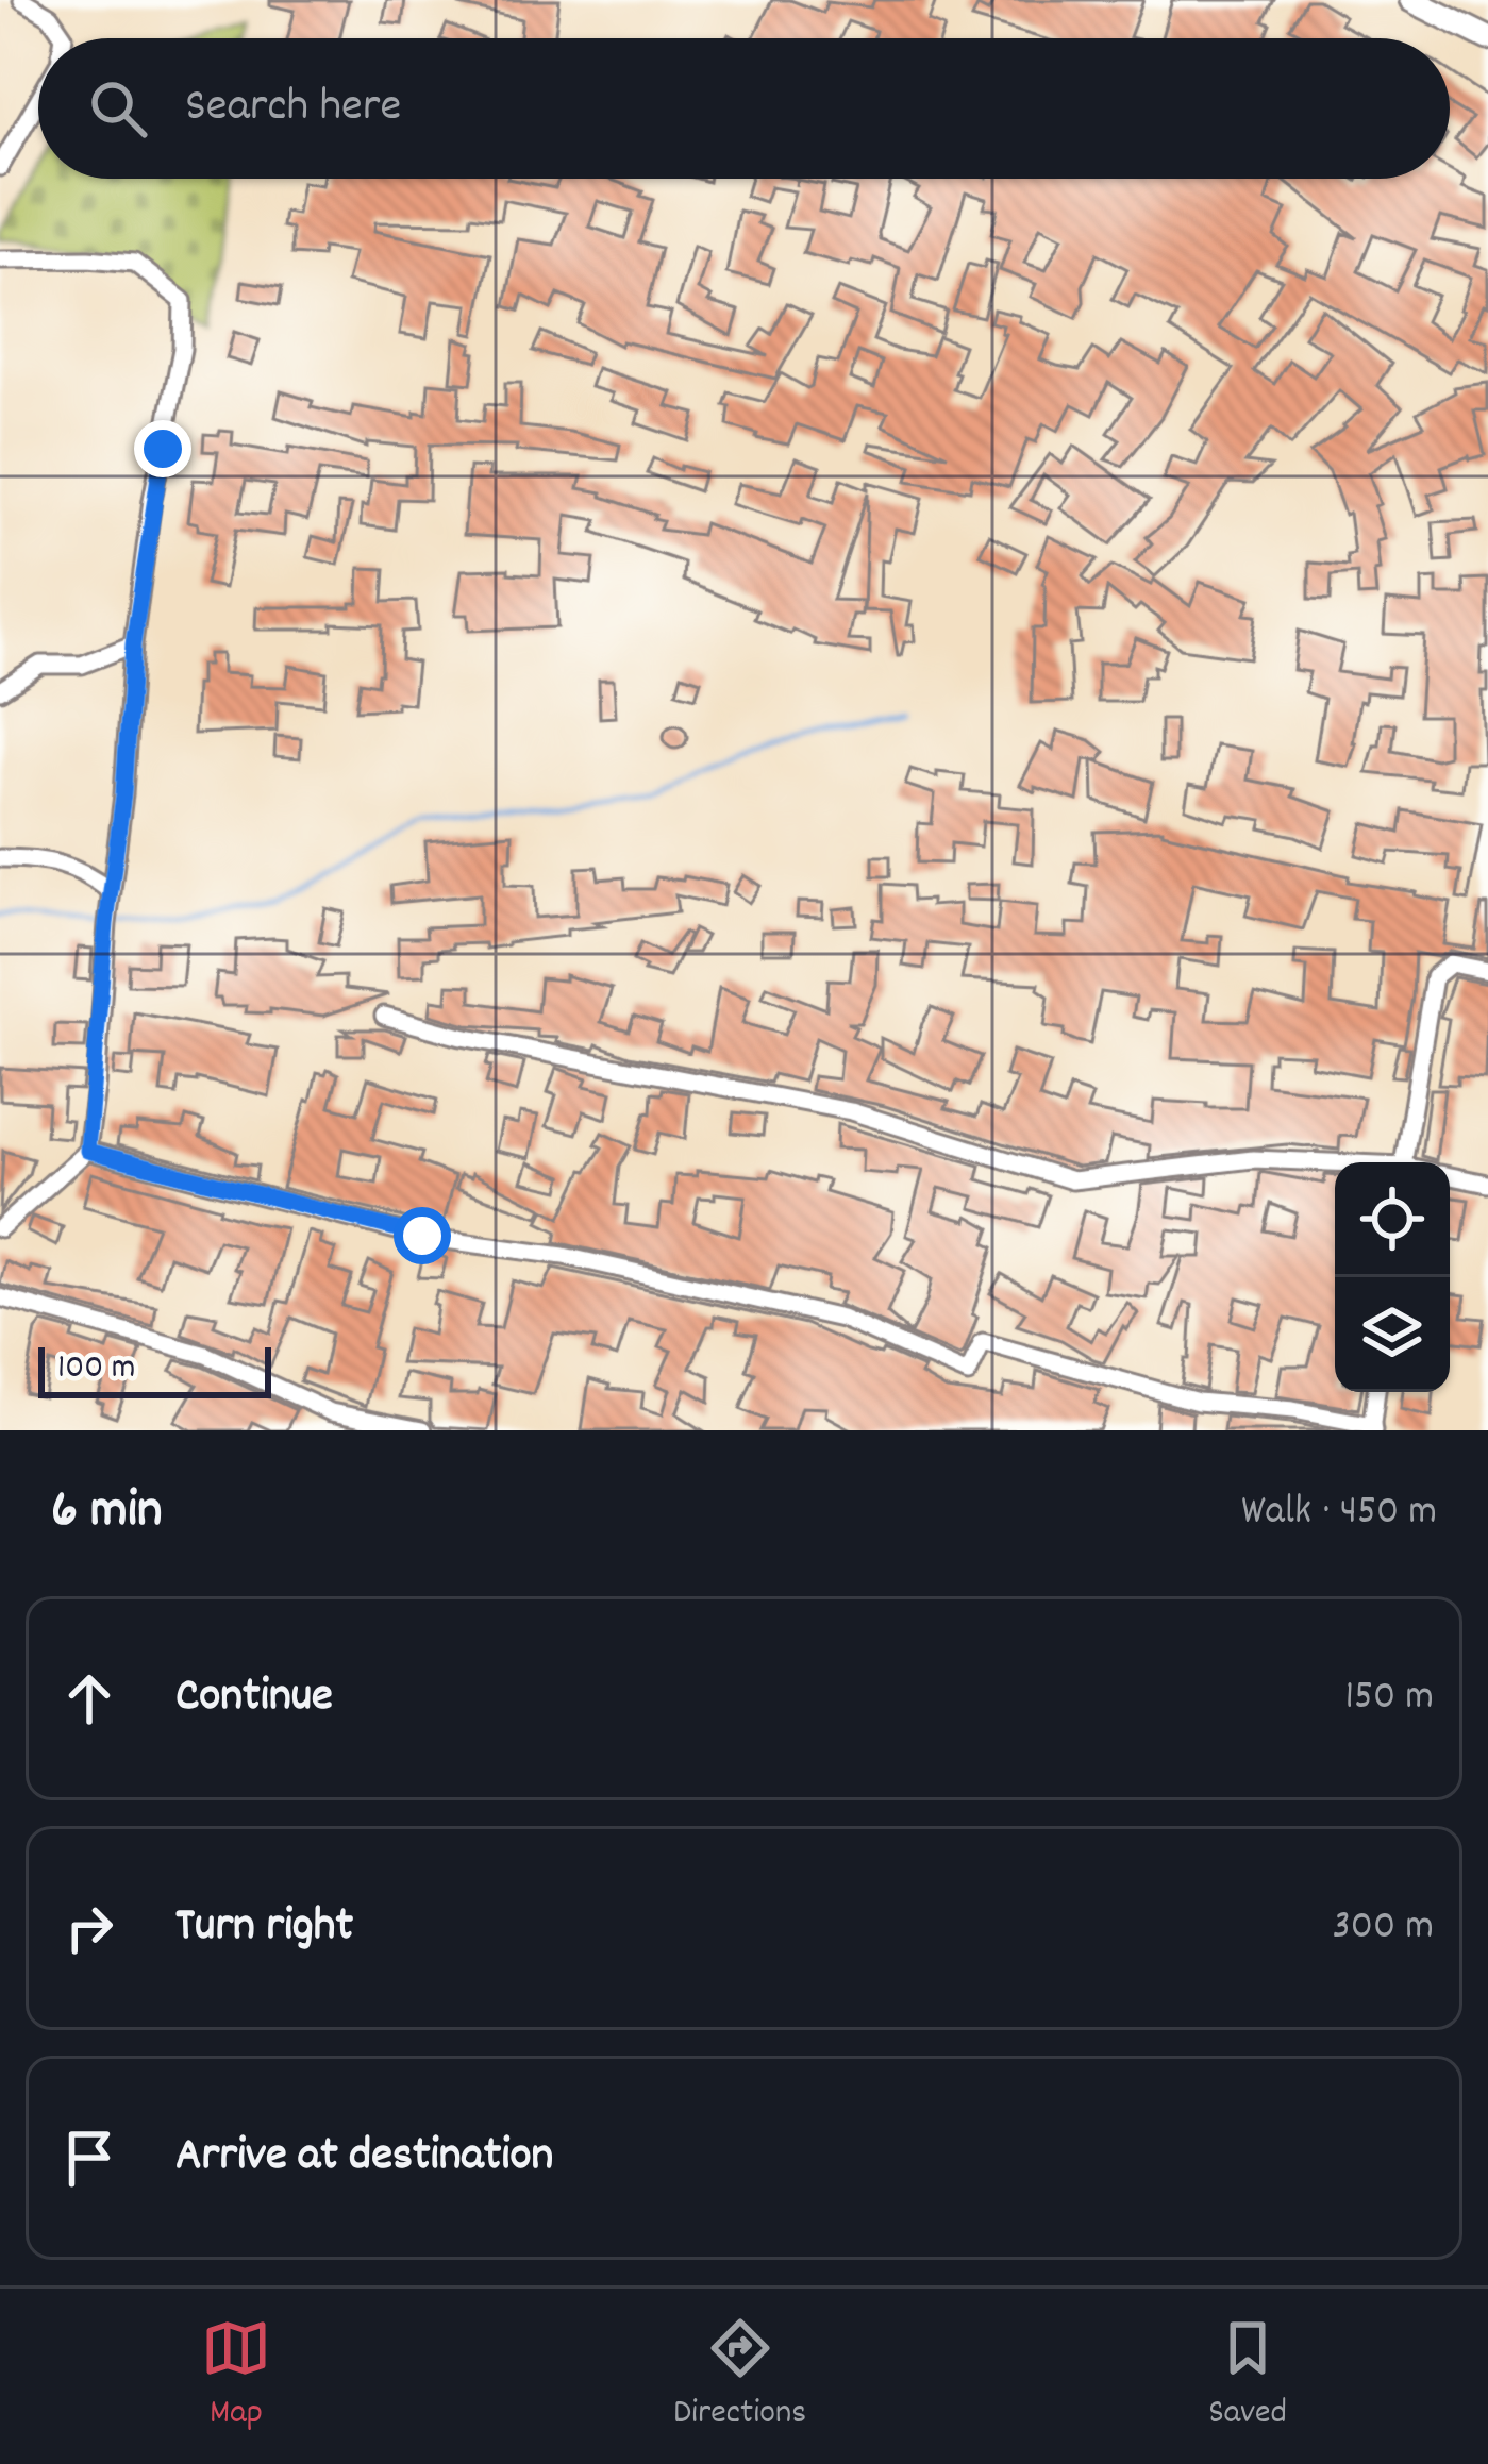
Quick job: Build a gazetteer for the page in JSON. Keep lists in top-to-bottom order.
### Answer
{
  "scale_bar": "100 m",
  "page": {
    "search": "Search here",
    "scale": "100 m",
    "heading": ["6 min", "Walk · 450 m"],
    "list": [
      ["Continue", "150 m"],
      ["Turn right", "300 m"],
      "Arrive at destination"
    ],
    "nav": ["Map", "Directions", "Saved"]
  }
}
